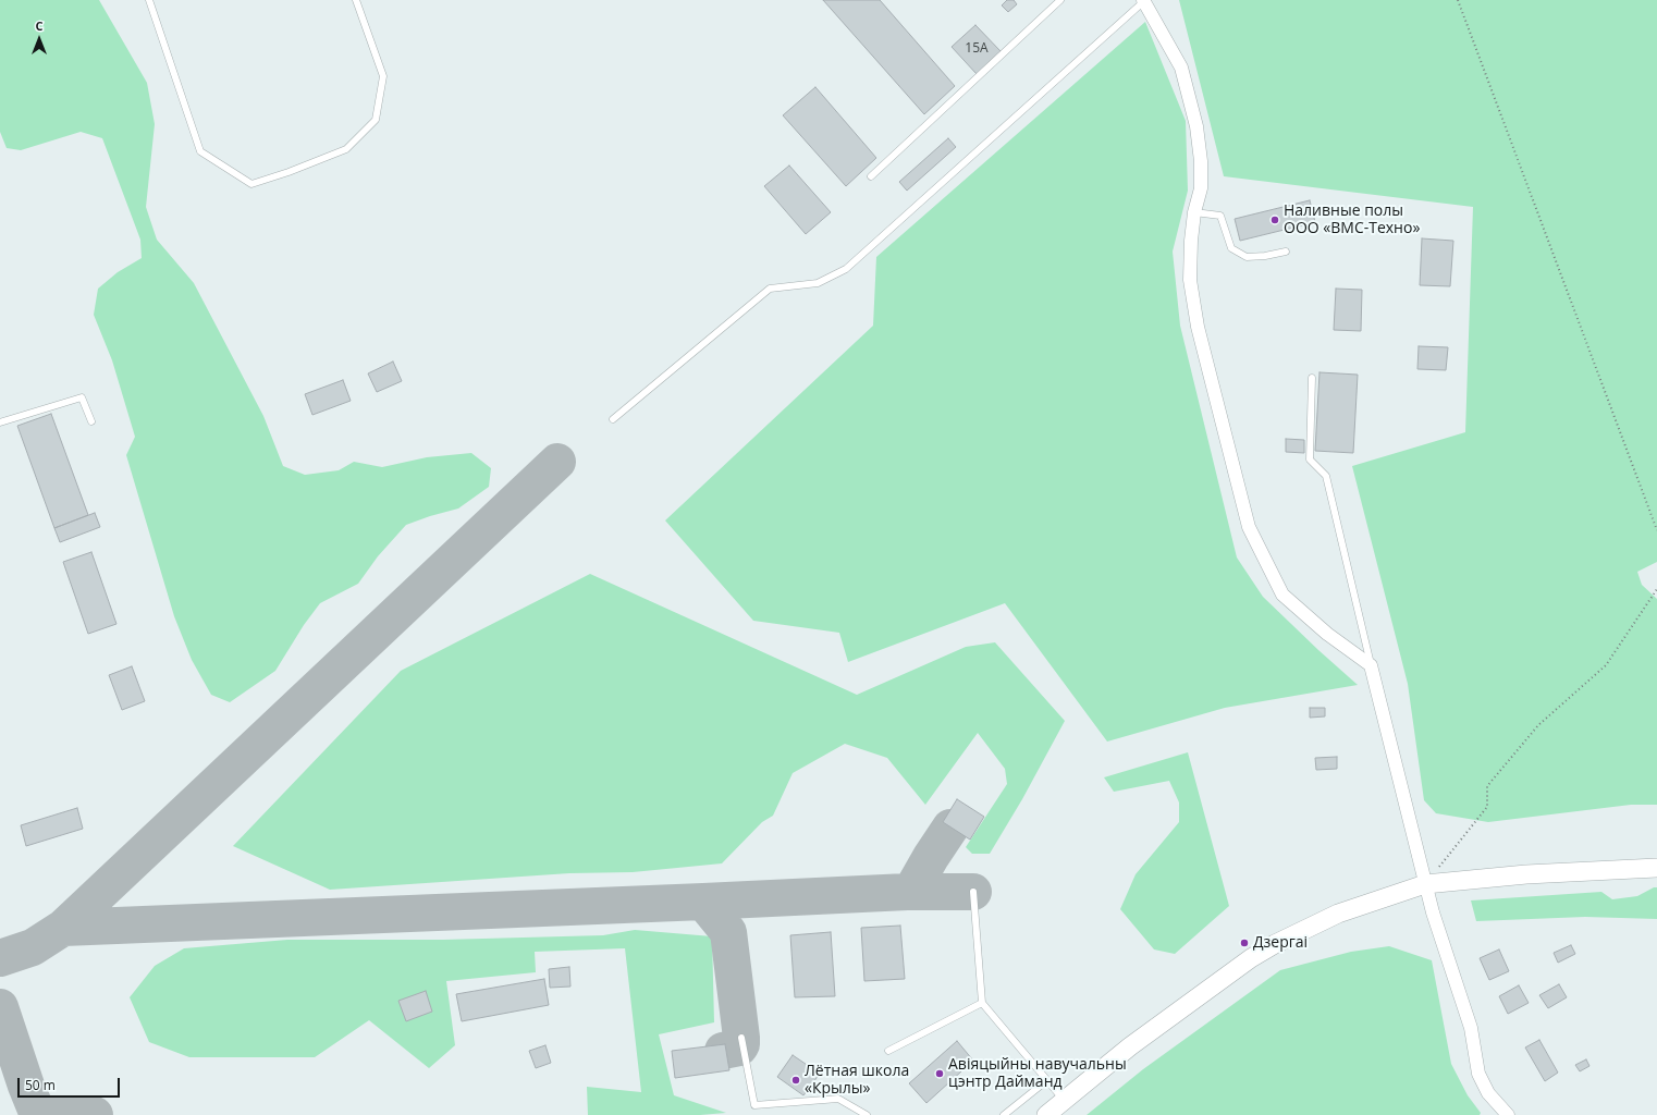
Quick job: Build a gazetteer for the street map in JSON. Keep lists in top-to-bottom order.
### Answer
{
  "places": [
    "Наливные полы ООО «ВМС-Техно»",
    "Дзергаі",
    "Авіяцыйны навучальны цэнтр Дайманд",
    "Лётная школа «Крылы»"
  ],
  "house_numbers": ["15А"],
  "scale_bar": "50 m",
  "north": "top"
}
